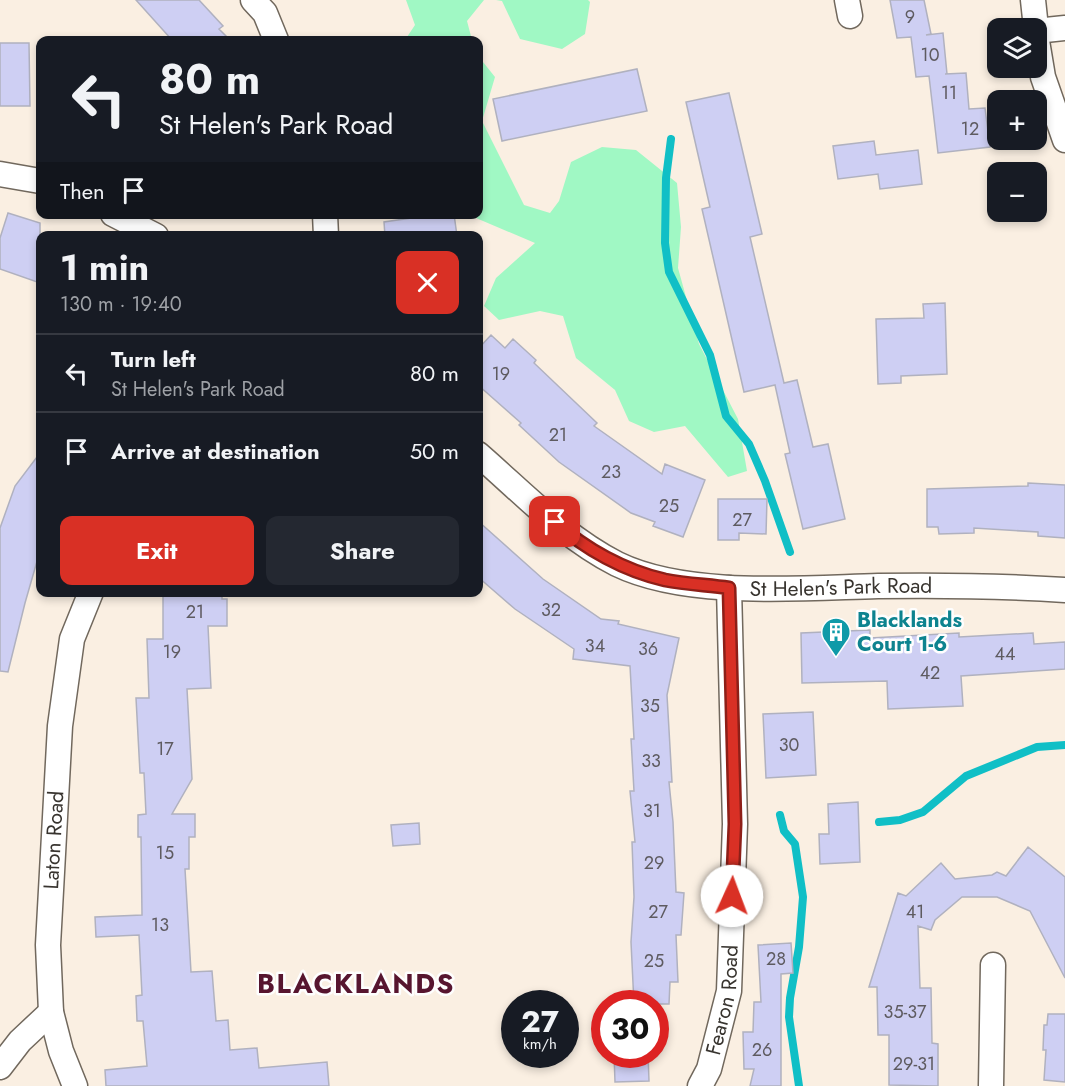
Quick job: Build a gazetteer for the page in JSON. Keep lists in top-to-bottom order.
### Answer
{
  "streets": {
    "street": ["St Helen's Park Road", "Laton Road", "Fearon Road"]
  },
  "crossings": [
    ["St Helen's Park Road", "Fearon Road"]
  ],
  "districts": ["BLACKLANDS"],
  "places": {
    "building": ["Blacklands Court 1-6"]
  },
  "house_numbers": [
    "9",
    "10",
    "11",
    "12",
    "19",
    "21",
    "23",
    "25",
    "27",
    "32",
    "21",
    "34",
    "36",
    "19",
    "44",
    "42",
    "35",
    "30",
    "17",
    "33",
    "31",
    "15",
    "29",
    "27",
    "41",
    "13",
    "28",
    "25",
    "35-37",
    "26",
    "29-31"
  ],
  "page": {
    "map_buttons": ["+", "−"],
    "turn": ["80 m", "St Helen's Park Road"],
    "then": "Then",
    "heading": ["1 min", "130 m · 19:40"],
    "list": [
      {
        "name": "Turn left",
        "note": "St Helen's Park Road",
        "value": "80 m"
      },
      {
        "name": "Arrive at destination",
        "value": "50 m"
      }
    ],
    "buttons": ["Exit", "Share"],
    "speed": "27 km/h",
    "limit": "30"
  }
}
